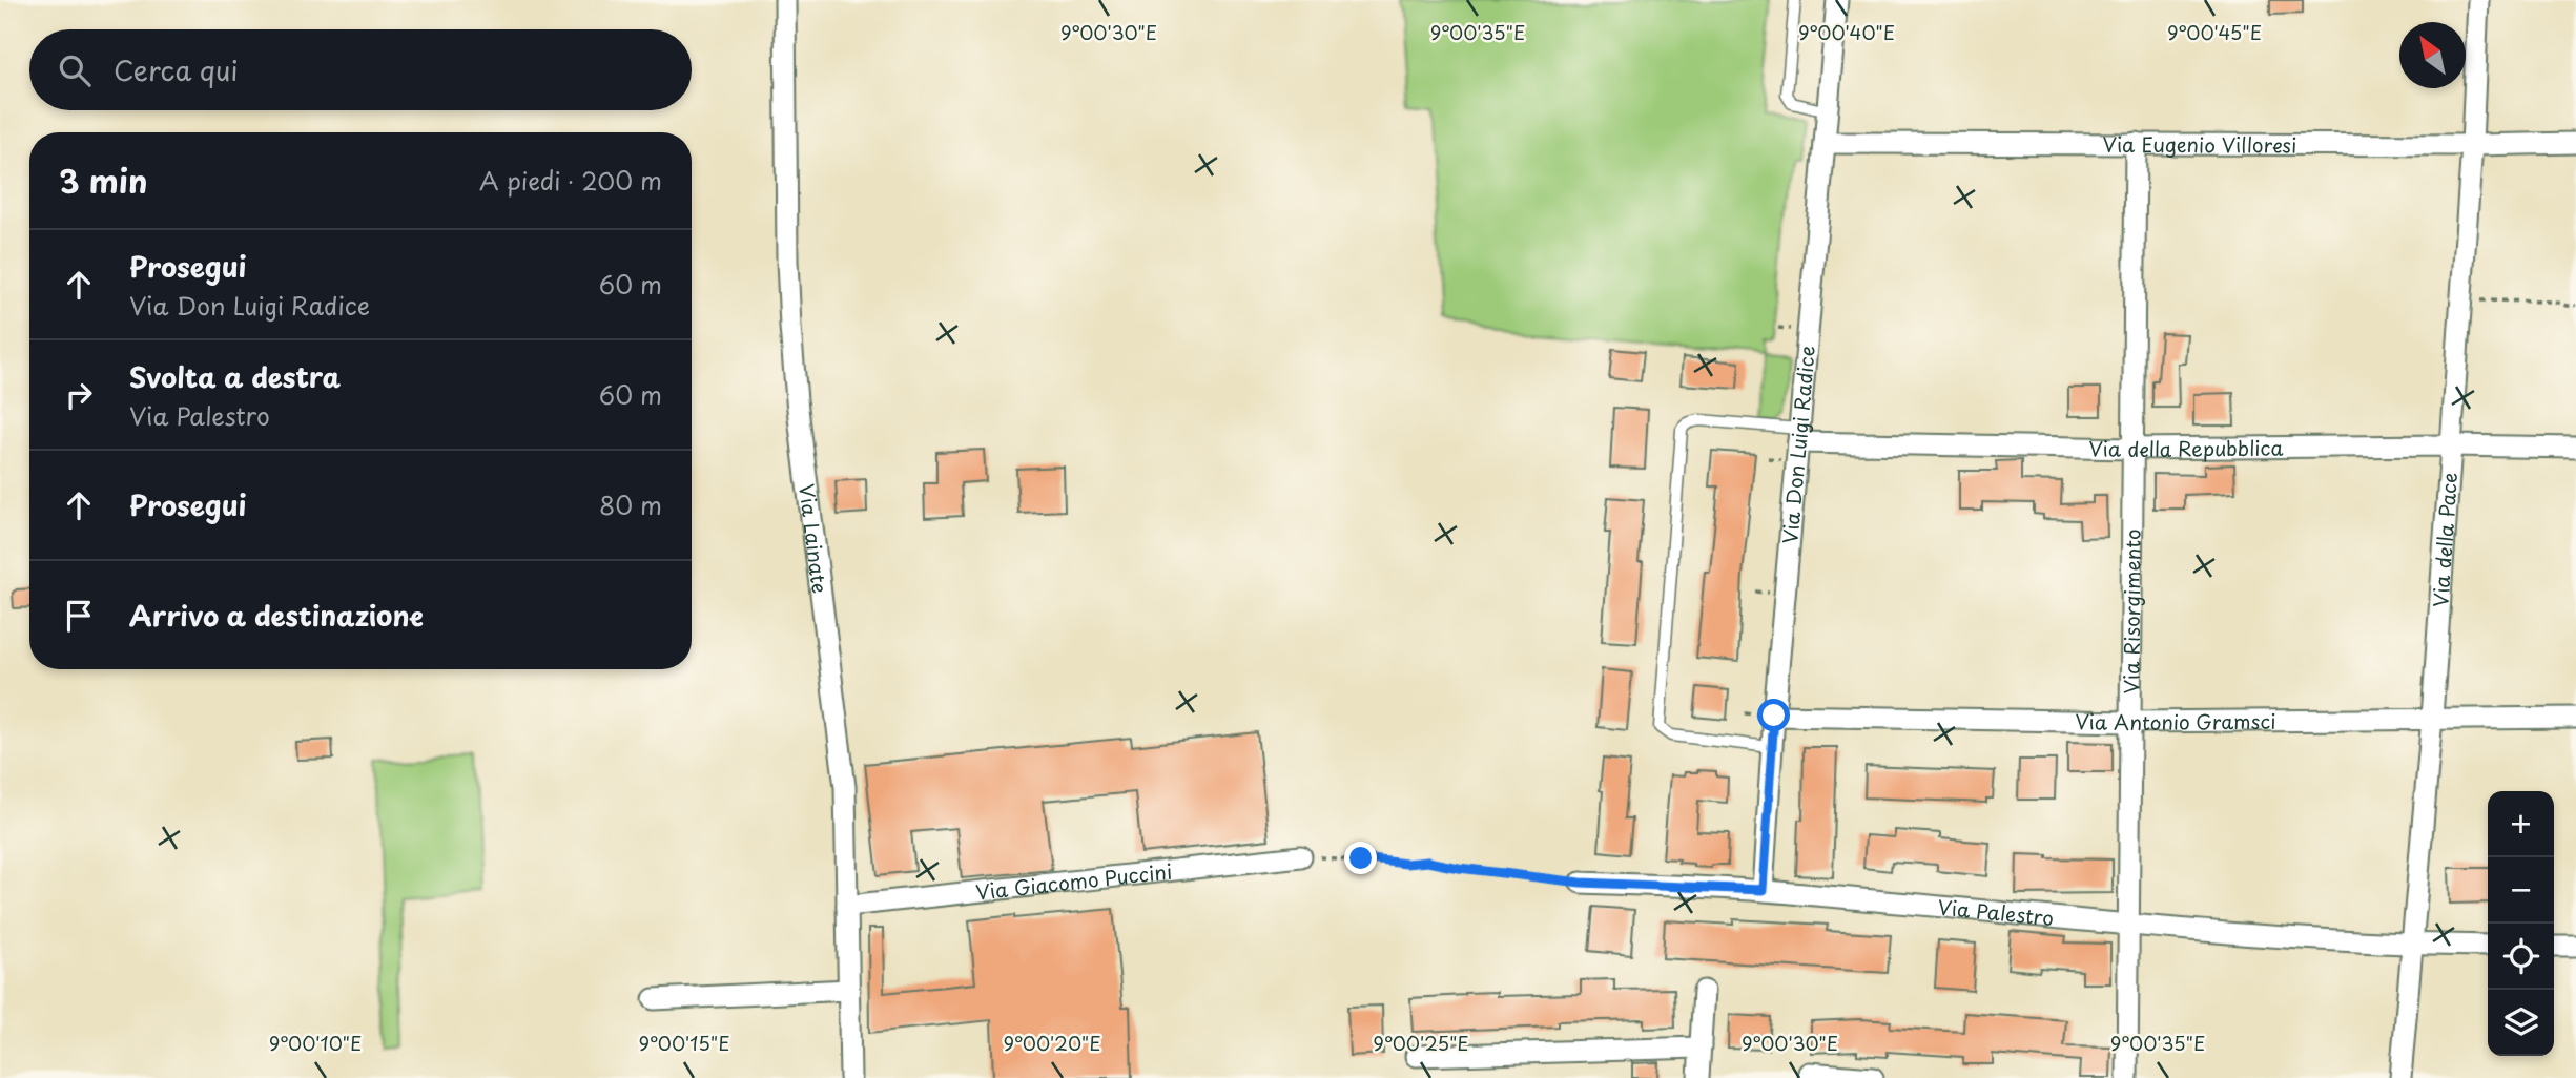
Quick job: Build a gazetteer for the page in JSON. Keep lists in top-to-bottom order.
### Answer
{
  "streets": {
    "street": [
      "Via Eugenio Villoresi",
      "Via Don Luigi Radice",
      "Via della Repubblica",
      "Via Lainate",
      "Via della Pace",
      "Via Risorgimento",
      "Via Antonio Gramsci",
      "Via Giacomo Puccini",
      "Via Palestro"
    ]
  },
  "crossings": [
    ["Via Eugenio Villoresi", "Via Don Luigi Radice"],
    ["Via Eugenio Villoresi", "Via della Pace"],
    ["Via Eugenio Villoresi", "Via Risorgimento"],
    ["Via Don Luigi Radice", "Via della Repubblica"],
    ["Via Don Luigi Radice", "Via Antonio Gramsci"],
    ["Via Don Luigi Radice", "Via Palestro"],
    ["Via della Repubblica", "Via della Pace"],
    ["Via della Repubblica", "Via Risorgimento"],
    ["Via Lainate", "Via Giacomo Puccini"],
    ["Via della Pace", "Via Antonio Gramsci"],
    ["Via della Pace", "Via Palestro"],
    ["Via Risorgimento", "Via Antonio Gramsci"],
    ["Via Risorgimento", "Via Palestro"]
  ],
  "north": "top left",
  "page": {
    "search": "Cerca qui",
    "heading": ["3 min", "A piedi · 200 m"],
    "list": [
      ["Prosegui", "Via Don Luigi Radice", "60 m"],
      ["Svolta a destra", "Via Palestro", "60 m"],
      ["Prosegui", "80 m"],
      "Arrivo a destinazione"
    ],
    "map_buttons": ["+", "−"]
  },
  "coordinates": [
    "9°00'30\"E",
    "9°00'35\"E",
    "9°00'40\"E",
    "9°00'45\"E",
    "9°00'10\"E",
    "9°00'15\"E",
    "9°00'20\"E",
    "9°00'25\"E"
  ]
}
